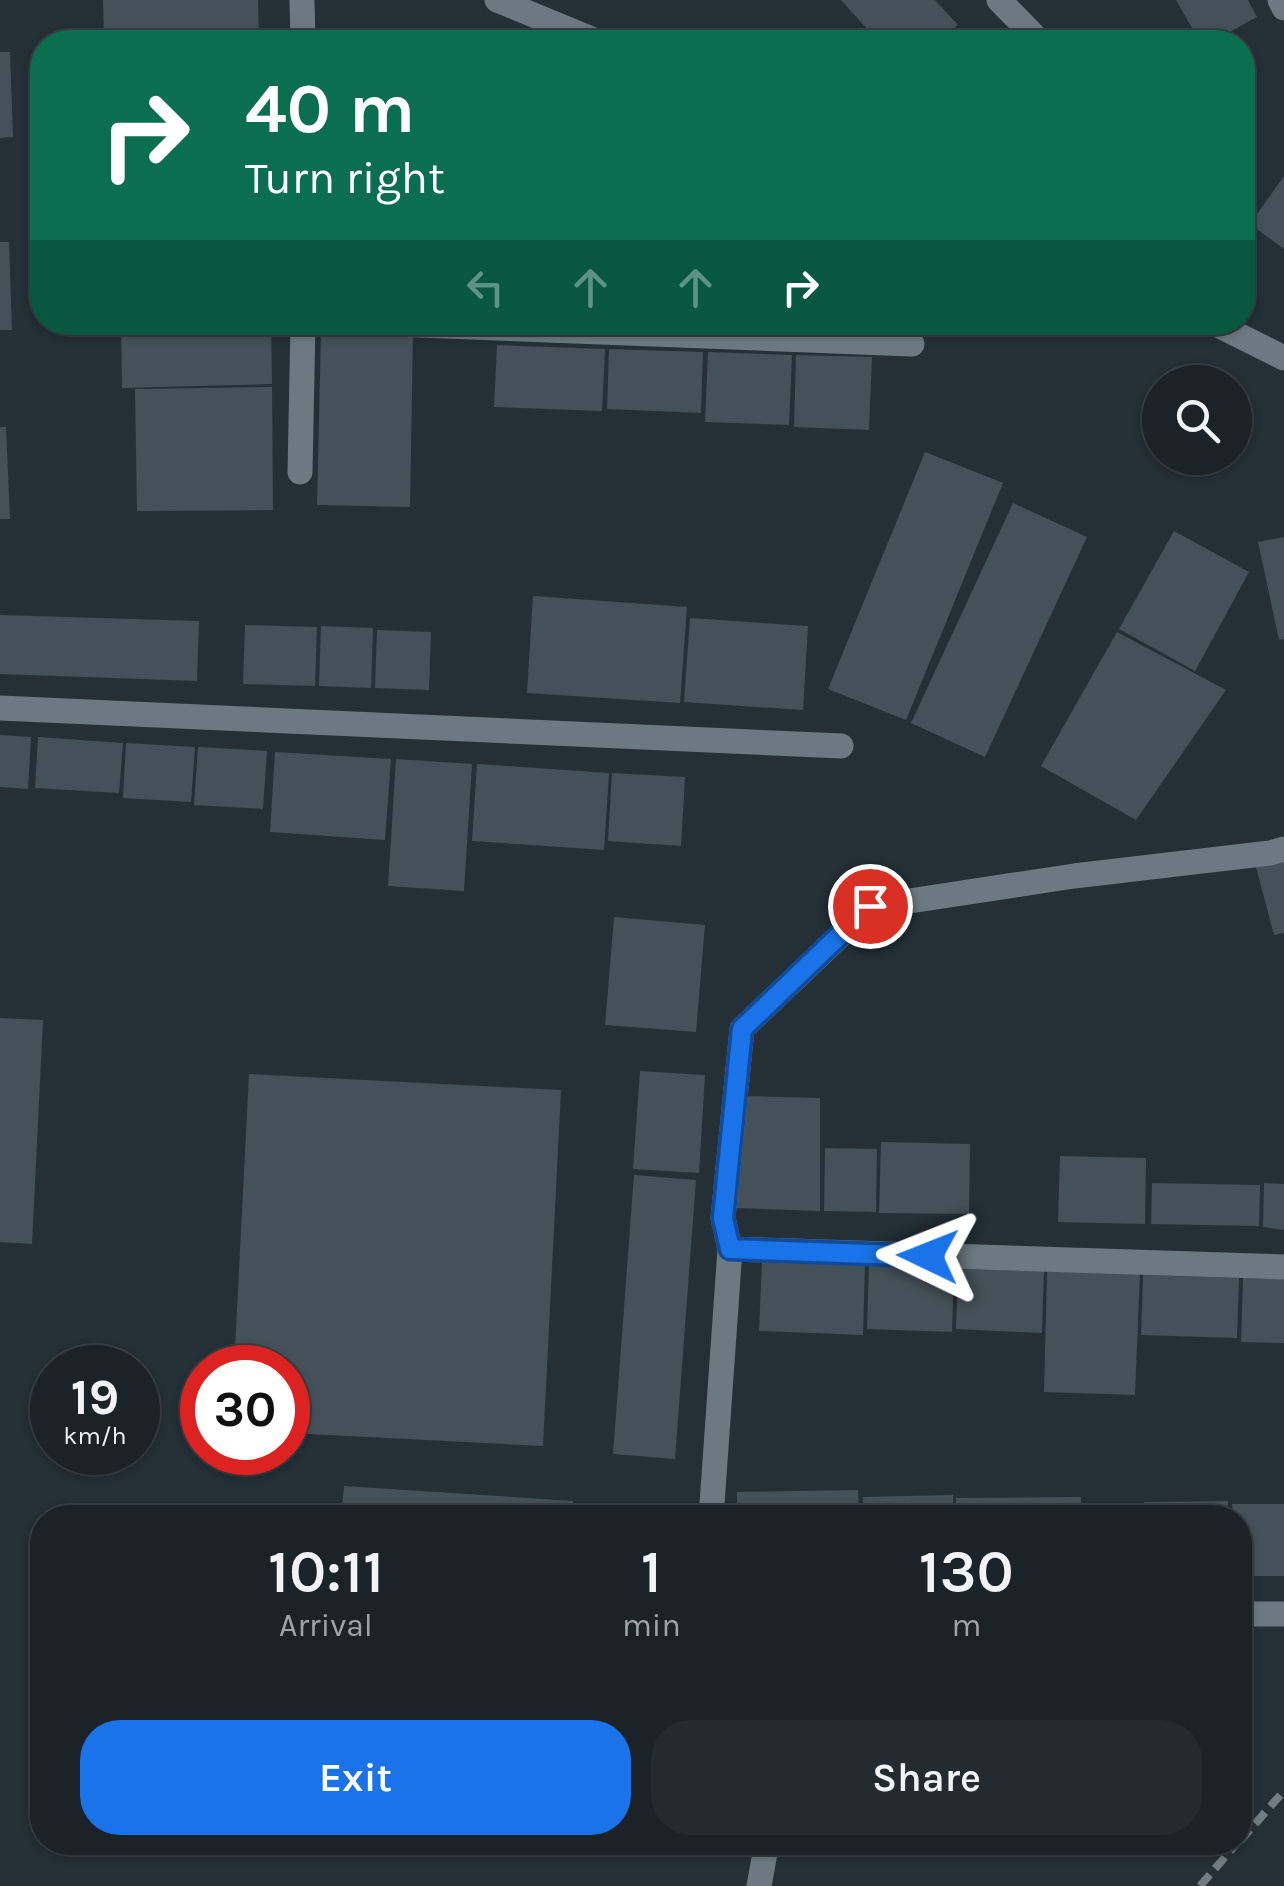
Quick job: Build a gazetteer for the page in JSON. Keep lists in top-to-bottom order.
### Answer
{
  "page": {
    "turn": ["40 m", "Turn right"],
    "speed": "19 km/h",
    "limit": "30",
    "eta": [
      "10:11",
      "Arrival",
      "1",
      "min",
      "130",
      "m"
    ],
    "buttons": ["Exit", "Share"]
  }
}
